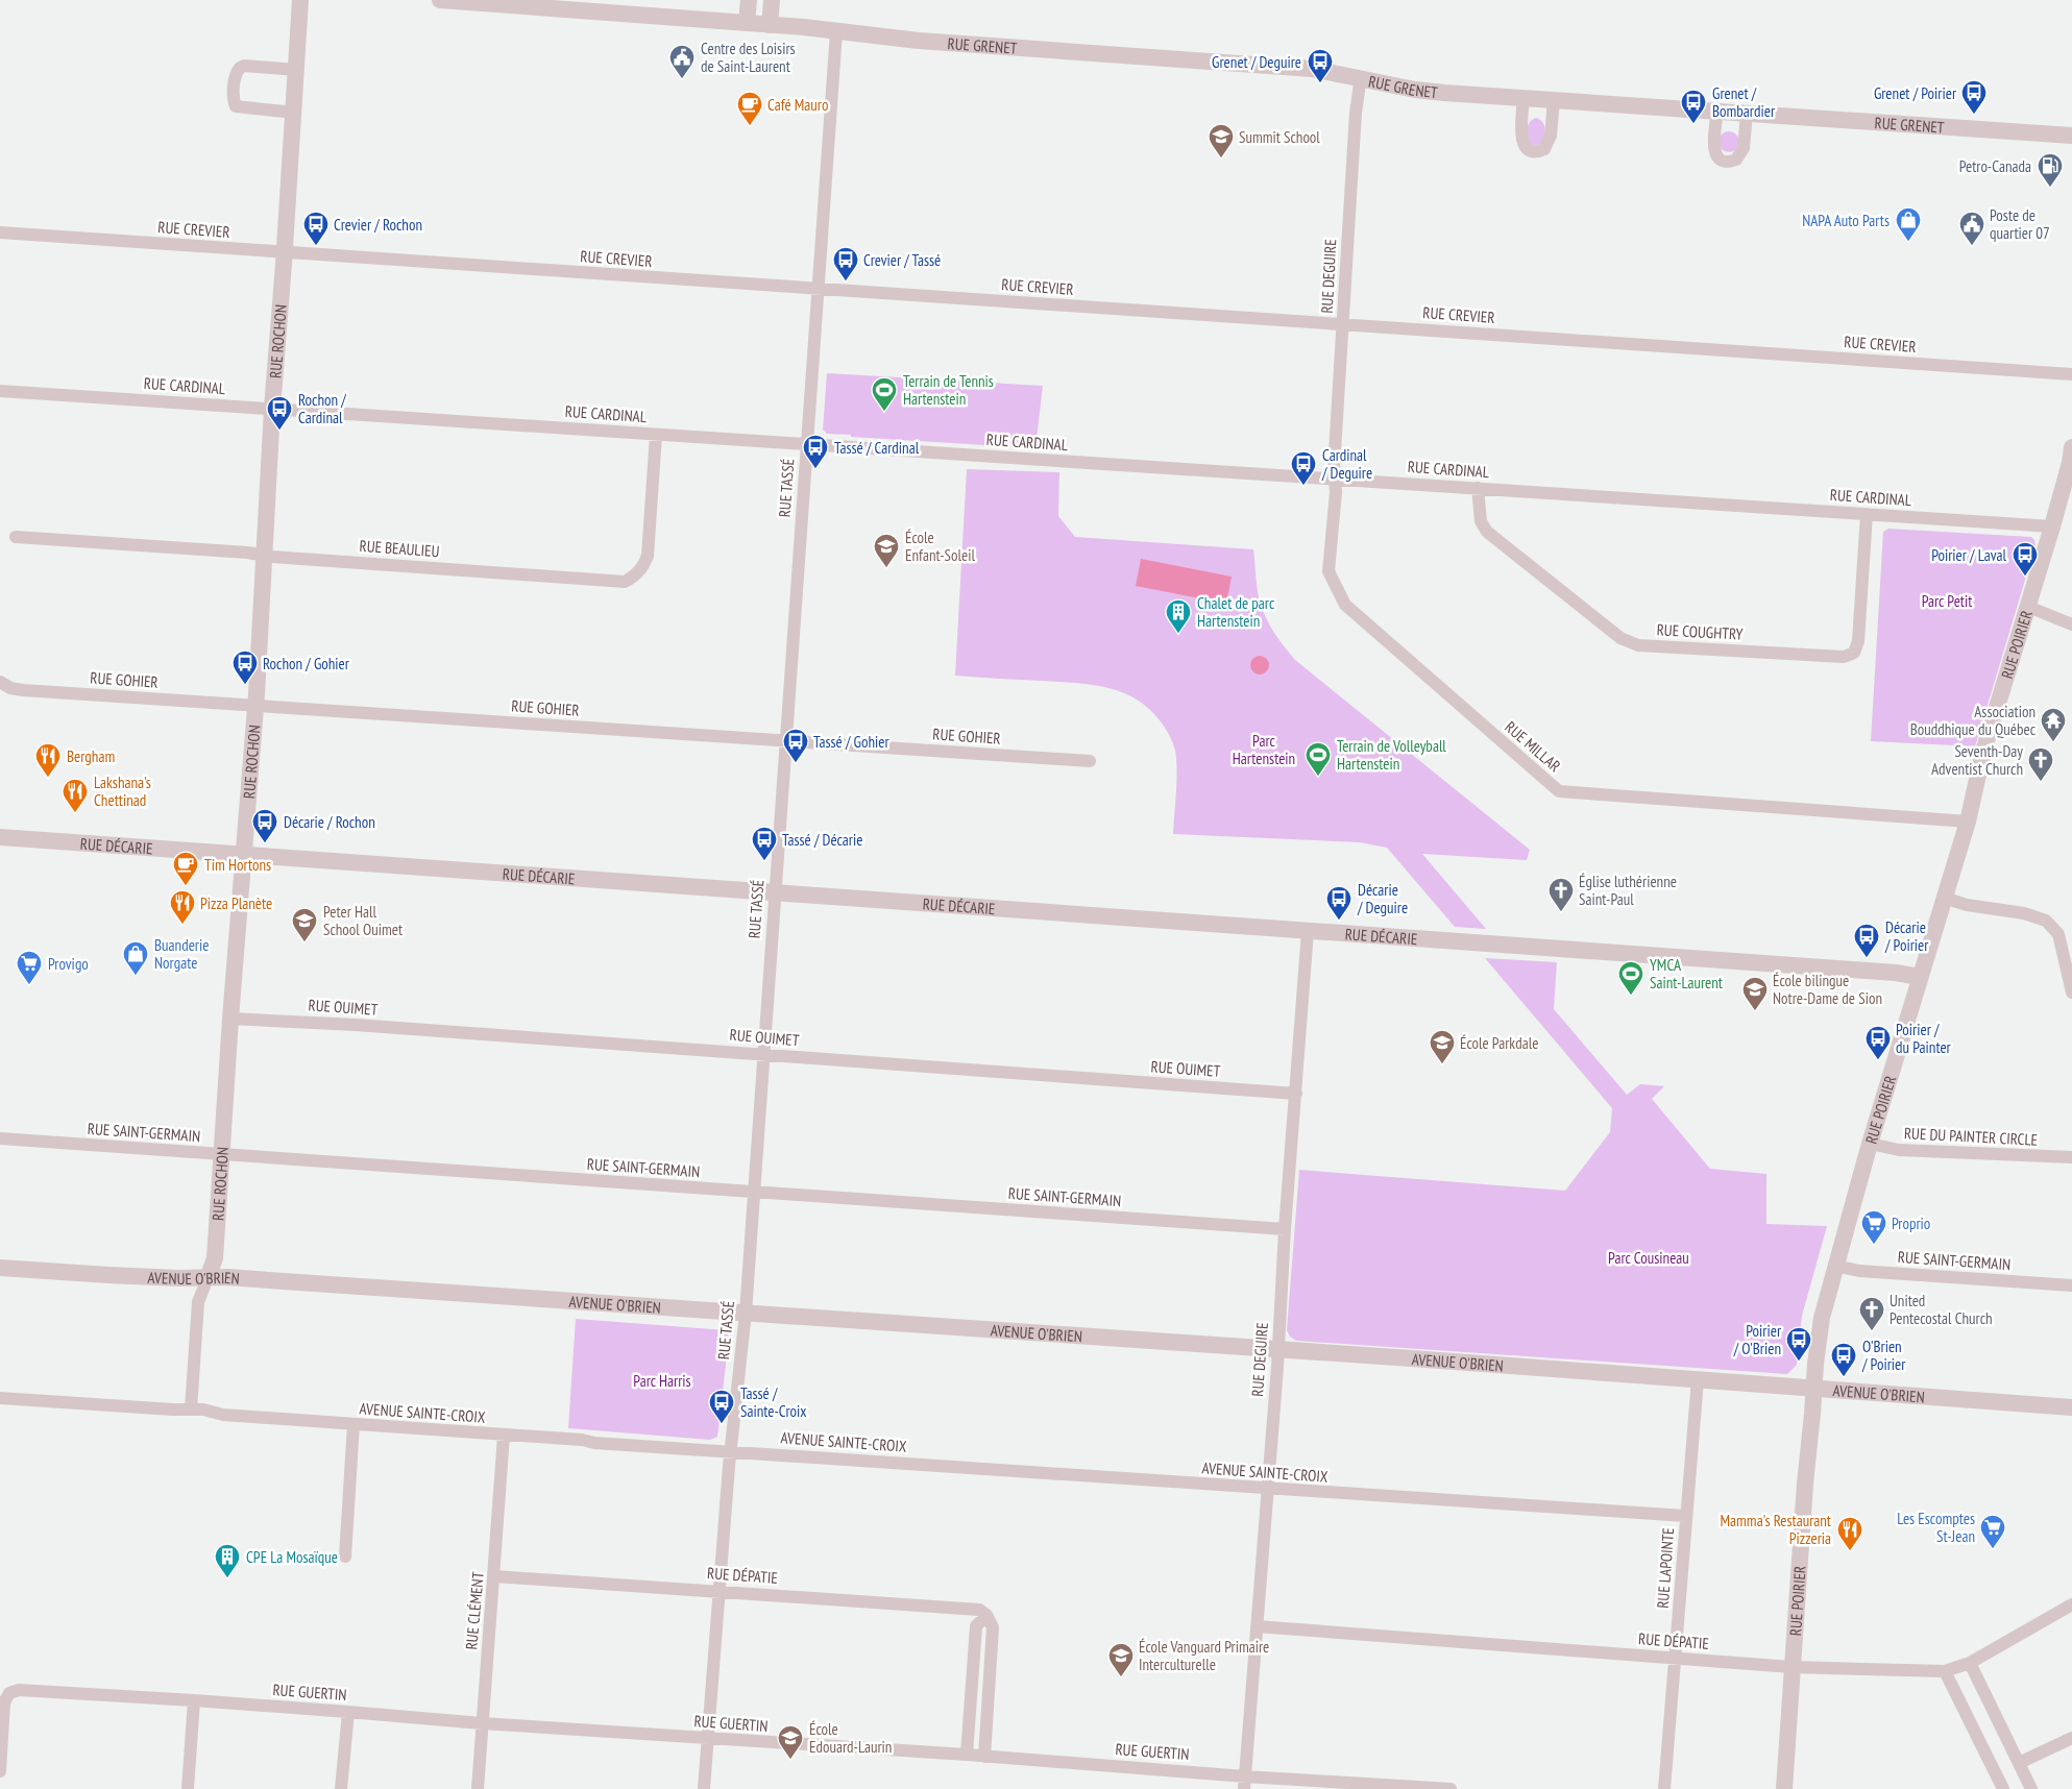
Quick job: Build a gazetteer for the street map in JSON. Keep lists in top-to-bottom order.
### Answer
{
  "streets": {
    "street": [
      "RUE GRENET",
      "RUE CREVIER",
      "RUE DEGUIRE",
      "RUE ROCHON",
      "RUE CARDINAL",
      "RUE TASSÉ",
      "RUE BEAULIEU",
      "RUE COUGHTRY",
      "RUE POIRIER",
      "RUE GOHIER",
      "RUE MILLAR",
      "RUE DÉCARIE",
      "RUE OUIMET",
      "RUE SAINT-GERMAIN",
      "RUE DU PAINTER CIRCLE",
      "AVENUE O'BRIEN",
      "AVENUE SAINTE-CROIX",
      "RUE LAPOINTE",
      "RUE DÉPATIE",
      "RUE CLÉMENT",
      "RUE GUERTIN"
    ]
  },
  "crossings": [
    ["RUE GRENET", "RUE DEGUIRE"],
    ["RUE GRENET", "RUE TASSÉ"],
    ["RUE CREVIER", "RUE DEGUIRE"],
    ["RUE CREVIER", "RUE ROCHON"],
    ["RUE CREVIER", "RUE TASSÉ"],
    ["RUE DEGUIRE", "RUE CARDINAL"],
    ["RUE DEGUIRE", "RUE MILLAR"],
    ["RUE DEGUIRE", "RUE DÉCARIE"],
    ["RUE DEGUIRE", "RUE OUIMET"],
    ["RUE DEGUIRE", "RUE SAINT-GERMAIN"],
    ["RUE DEGUIRE", "AVENUE O'BRIEN"],
    ["RUE DEGUIRE", "AVENUE SAINTE-CROIX"],
    ["RUE DEGUIRE", "RUE DÉPATIE"],
    ["RUE DEGUIRE", "RUE GUERTIN"],
    ["RUE ROCHON", "RUE CARDINAL"],
    ["RUE ROCHON", "RUE BEAULIEU"],
    ["RUE ROCHON", "RUE GOHIER"],
    ["RUE ROCHON", "RUE DÉCARIE"],
    ["RUE ROCHON", "RUE OUIMET"],
    ["RUE ROCHON", "RUE SAINT-GERMAIN"],
    ["RUE ROCHON", "AVENUE O'BRIEN"],
    ["RUE ROCHON", "AVENUE SAINTE-CROIX"],
    ["RUE CARDINAL", "RUE TASSÉ"],
    ["RUE CARDINAL", "RUE BEAULIEU"],
    ["RUE CARDINAL", "RUE COUGHTRY"],
    ["RUE CARDINAL", "RUE POIRIER"],
    ["RUE CARDINAL", "RUE MILLAR"],
    ["RUE TASSÉ", "RUE GOHIER"],
    ["RUE TASSÉ", "RUE DÉCARIE"],
    ["RUE TASSÉ", "RUE OUIMET"],
    ["RUE TASSÉ", "RUE SAINT-GERMAIN"],
    ["RUE TASSÉ", "AVENUE O'BRIEN"],
    ["RUE TASSÉ", "AVENUE SAINTE-CROIX"],
    ["RUE TASSÉ", "RUE DÉPATIE"],
    ["RUE TASSÉ", "RUE GUERTIN"],
    ["RUE POIRIER", "RUE MILLAR"],
    ["RUE POIRIER", "RUE DÉCARIE"],
    ["RUE POIRIER", "RUE SAINT-GERMAIN"],
    ["RUE POIRIER", "RUE DU PAINTER CIRCLE"],
    ["RUE POIRIER", "AVENUE O'BRIEN"],
    ["RUE POIRIER", "RUE DÉPATIE"],
    ["AVENUE O'BRIEN", "RUE LAPOINTE"],
    ["AVENUE SAINTE-CROIX", "RUE LAPOINTE"],
    ["AVENUE SAINTE-CROIX", "RUE CLÉMENT"],
    ["RUE LAPOINTE", "RUE DÉPATIE"],
    ["RUE DÉPATIE", "RUE CLÉMENT"],
    ["RUE CLÉMENT", "RUE GUERTIN"]
  ],
  "parks": [
    "Parc Petit",
    "Parc Hartenstein",
    "Parc Cousineau",
    "Parc Harris"
  ],
  "places": {
    "public building": ["Centre des Loisirs de Saint-Laurent", "Poste de quartier 07"],
    "bus stop": [
      "Grenet / Deguire",
      "Grenet / Poirier",
      "Grenet / Bombardier",
      "Crevier / Rochon",
      "Crevier / Tassé",
      "Rochon / Cardinal",
      "Tassé / Cardinal",
      "Cardinal / Deguire",
      "Poirier / Laval",
      "Rochon / Gohier",
      "Tassé / Gohier",
      "Décarie / Rochon",
      "Tassé / Décarie",
      "Décarie / Deguire",
      "Décarie / Poirier",
      "Poirier / du Painter",
      "Poirier / O'Brien",
      "O'Brien / Poirier",
      "Tassé / Sainte-Croix"
    ],
    "cafe": ["Café Mauro", "Tim Hortons"],
    "school or university": [
      "Summit School",
      "École Enfant-Soleil",
      "Peter Hall School Ouimet",
      "École bilingue Notre-Dame de Sion",
      "École Parkdale",
      "École Vanguard Primaire Interculturelle",
      "École Edouard-Laurin"
    ],
    "fuel station": ["Petro-Canada"],
    "shop": ["NAPA Auto Parts", "Buanderie Norgate"],
    "sports": ["Terrain de Tennis Hartenstein", "Terrain de Volleyball Hartenstein", "YMCA Saint-Laurent"],
    "building": ["Chalet de parc Hartenstein", "CPE La Mosaïque"],
    "temple": ["Association Bouddhique du Québec"],
    "restaurant": [
      "Bergham",
      "Lakshana's Chettinad",
      "Pizza Planète",
      "Mamma's Restaurant Pizzeria"
    ],
    "church": ["Seventh-Day Adventist Church", "Église luthérienne Saint-Paul", "United Pentecostal Church"],
    "supermarket": ["Provigo", "Proprio", "Les Escomptes St-Jean"]
  }
}
